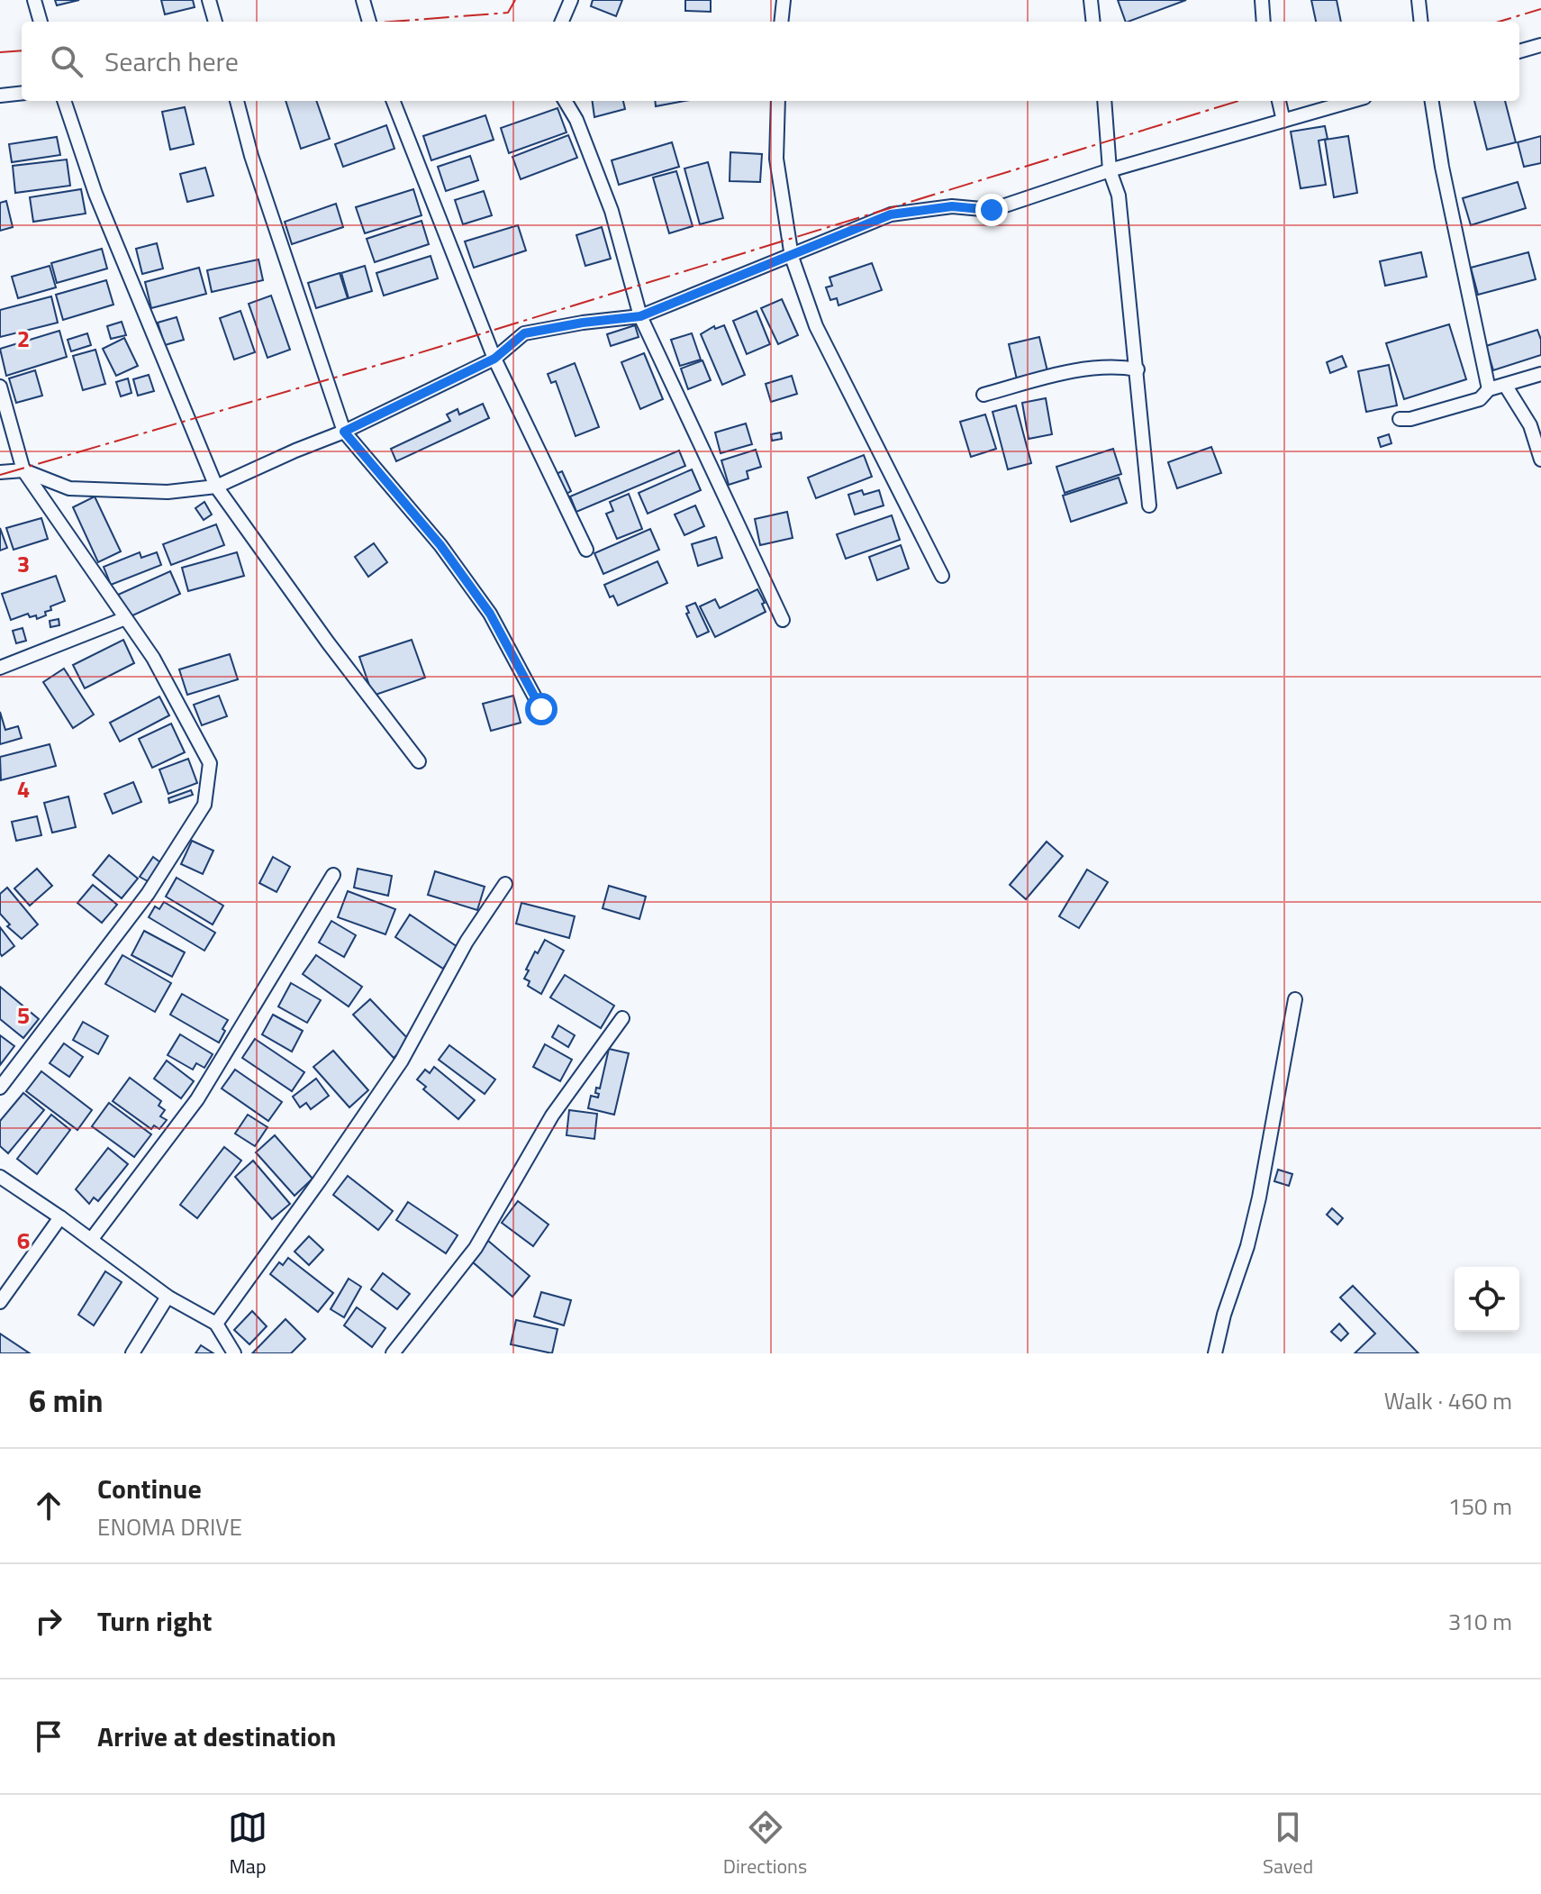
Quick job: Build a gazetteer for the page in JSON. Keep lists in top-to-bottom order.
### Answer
{
  "page": {
    "search": "Search here",
    "heading": ["6 min", "Walk · 460 m"],
    "list": [
      ["Continue", "ENOMA DRIVE", "150 m"],
      ["Turn right", "310 m"],
      "Arrive at destination"
    ],
    "nav": ["Map", "Directions", "Saved"]
  },
  "grid": {
    "rows": [
      "2",
      "3",
      "4",
      "5",
      "6"
    ]
  }
}
